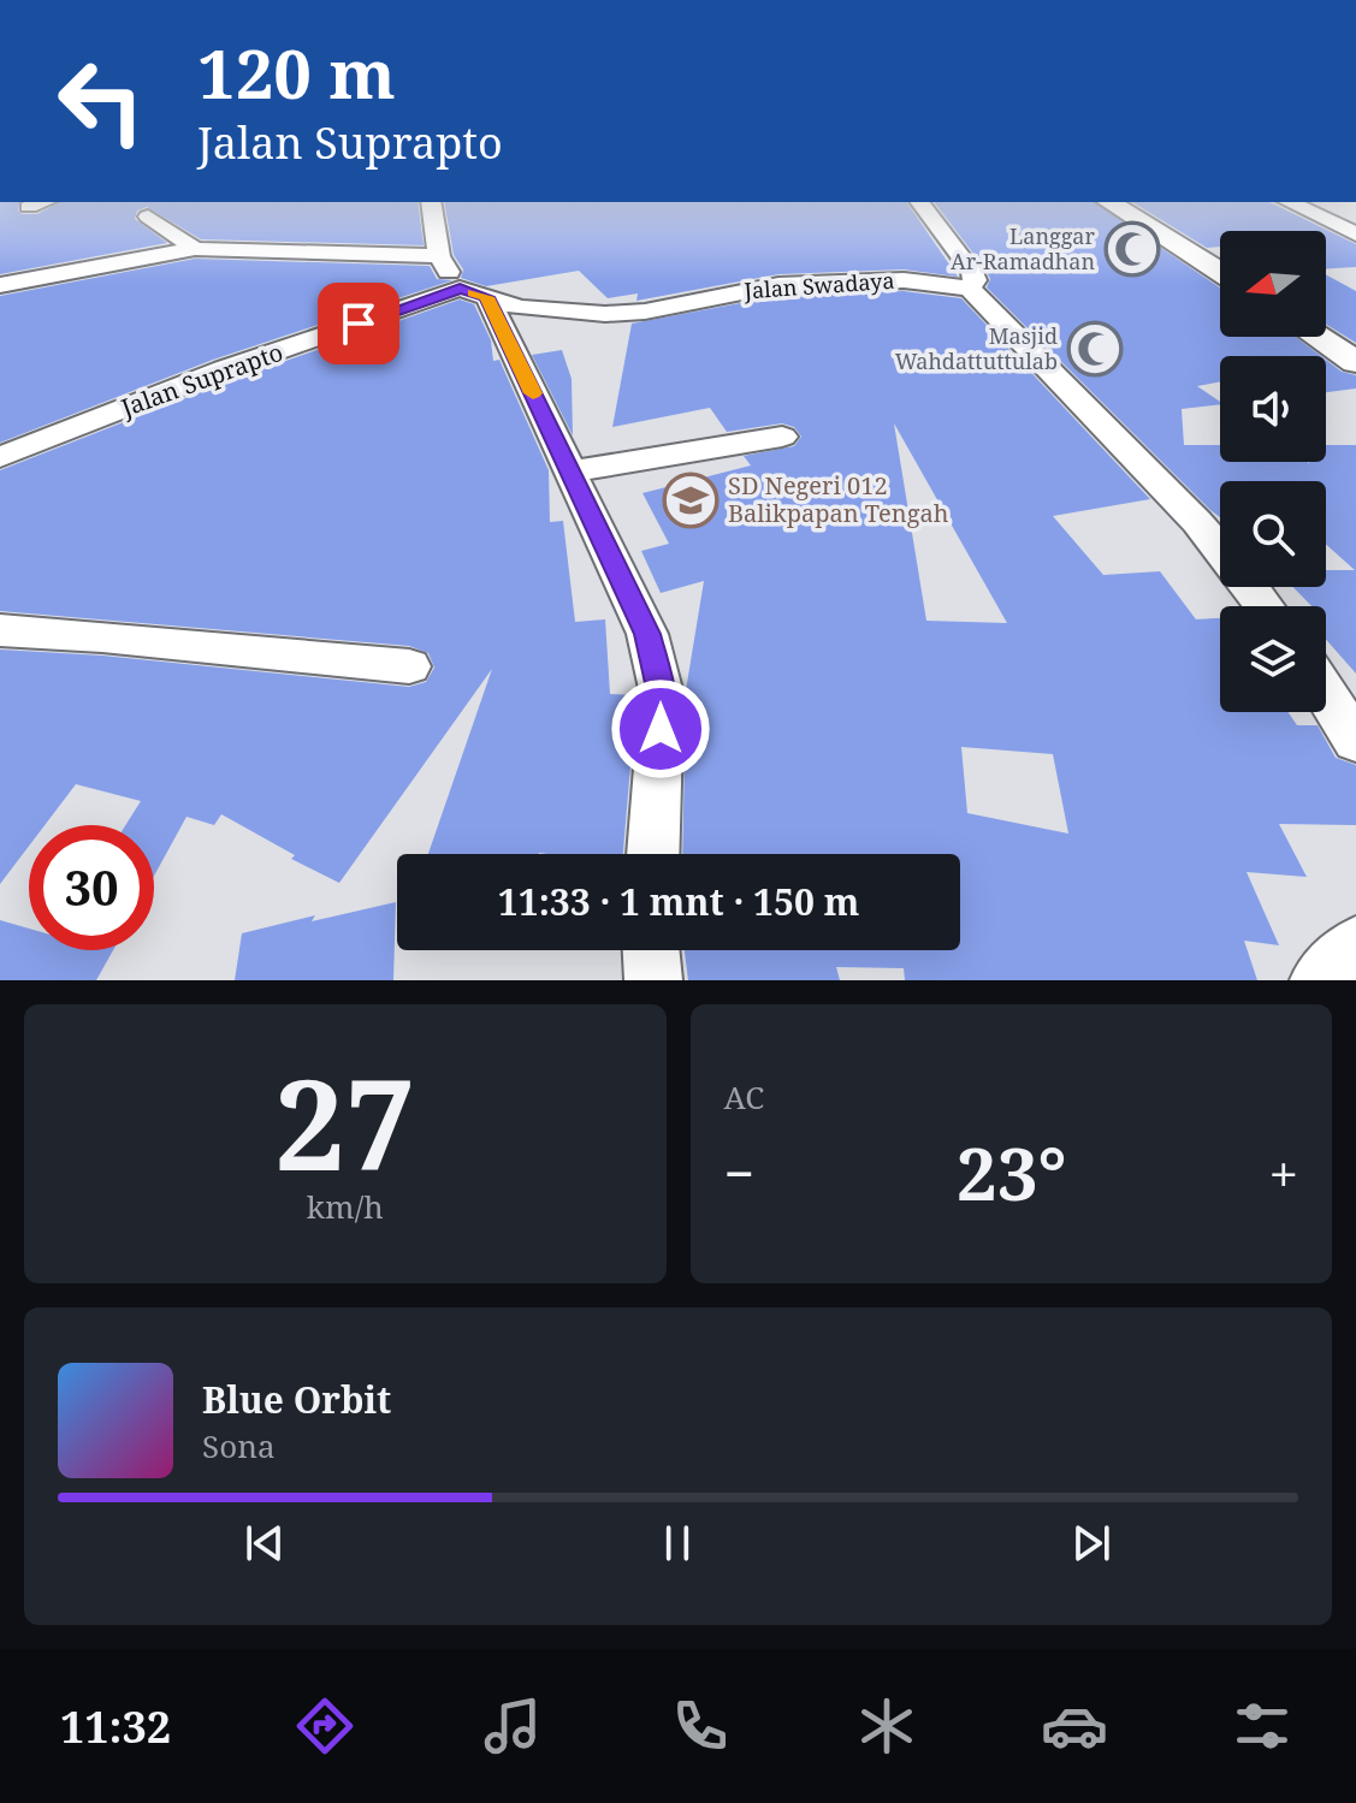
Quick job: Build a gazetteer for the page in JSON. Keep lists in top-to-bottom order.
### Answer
{
  "streets": {
    "street": ["Jalan Swadaya", "Jalan Suprapto"]
  },
  "crossings": [
    ["Jalan Swadaya", "Jalan Suprapto"]
  ],
  "places": {
    "mosque": ["Langgar Ar-Ramadhan", "Masjid Wahdattuttulab"],
    "school or university": ["SD Negeri 012 Balikpapan Tengah"]
  },
  "north": "left",
  "page": {
    "turn": ["120 m", "Jalan Suprapto"],
    "limit": "30",
    "trip": "11:33 · 1 mnt · 150 m",
    "tile": [
      ["27", "km/h"],
      "AC"
    ],
    "heat": ["−", "23°", "+"],
    "song": ["Blue Orbit", "Sona"],
    "tabs": "11:32"
  }
}
